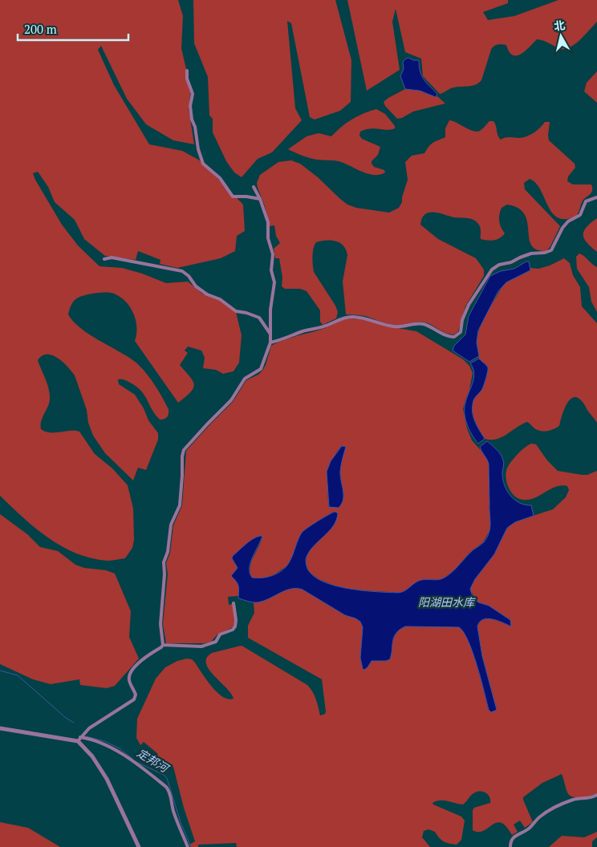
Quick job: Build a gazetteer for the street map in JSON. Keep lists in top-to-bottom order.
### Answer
{
  "water": ["阳湖田水库", "定邦河"],
  "scale_bar": "200 m",
  "north": "top"
}
